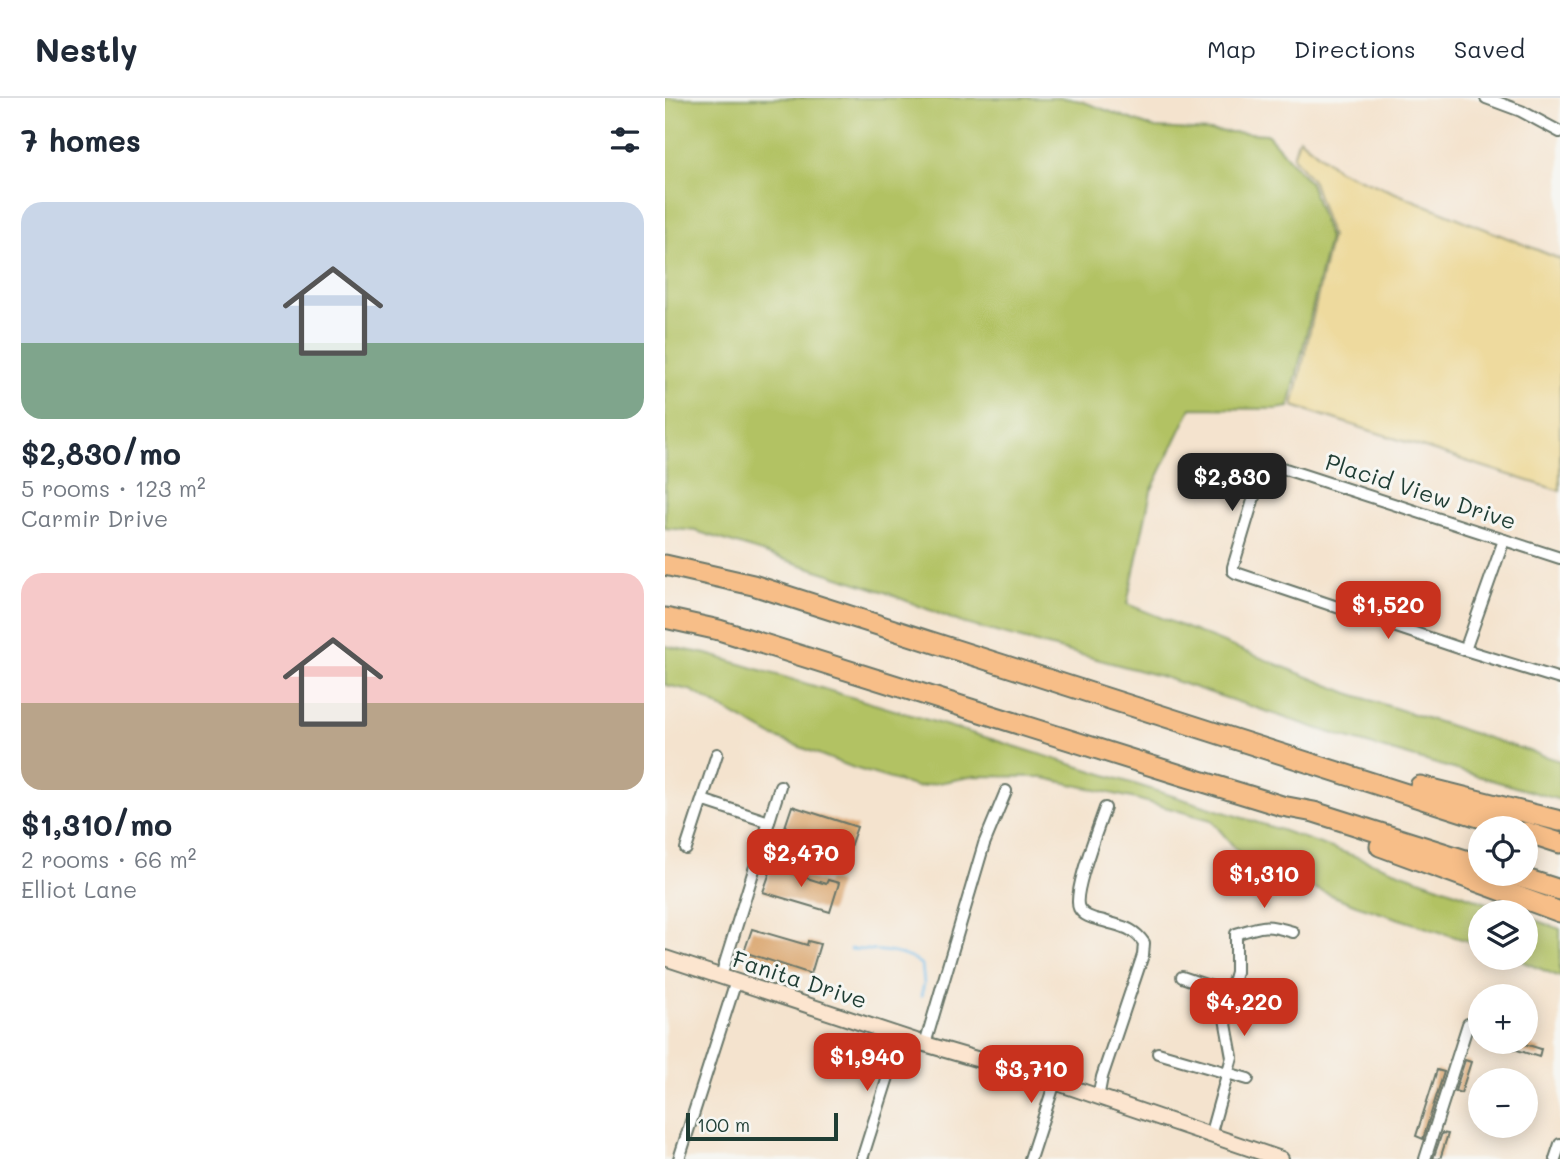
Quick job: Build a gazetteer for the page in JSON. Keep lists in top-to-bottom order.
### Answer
{
  "streets": {
    "main road": ["Fanita Drive"],
    "street": ["Placid View Drive"]
  },
  "scale_bar": "100 m",
  "page": {
    "header": "Nestly",
    "nav": ["Map", "Directions", "Saved"],
    "heading": "7 homes",
    "list": [
      {
        "name": "$2,830/mo",
        "note": "5 rooms · 123 m² · Carmir Drive"
      },
      {
        "name": "$1,310/mo",
        "note": "2 rooms · 66 m² · Elliot Lane"
      }
    ],
    "price": [
      "$2,830",
      "$1,520",
      "$2,470",
      "$1,310",
      "$4,220",
      "$1,940",
      "$3,710"
    ],
    "map_buttons": ["+", "−"],
    "scale": "100 m"
  }
}
